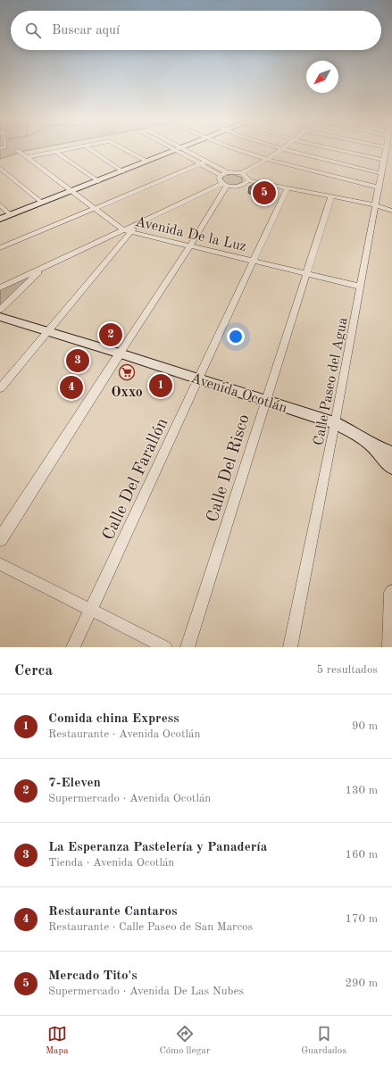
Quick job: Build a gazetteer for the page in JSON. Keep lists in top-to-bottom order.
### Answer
{
  "streets": {
    "main road": ["Avenida Ocotlán"],
    "street": [
      "Avenida De la Luz",
      "Calle Paseo del Agua",
      "Calle Del Risco",
      "Calle Del Farallón"
    ]
  },
  "crossings": [
    ["Avenida De la Luz", "Calle Paseo del Agua"],
    ["Avenida De la Luz", "Calle Del Risco"],
    ["Avenida De la Luz", "Calle Del Farallón"],
    ["Calle Paseo del Agua", "Avenida Ocotlán"],
    ["Avenida Ocotlán", "Calle Del Risco"],
    ["Avenida Ocotlán", "Calle Del Farallón"]
  ],
  "places": {
    "supermarket": ["Oxxo"]
  },
  "north": "bottom left",
  "page": {
    "search": "Buscar aquí",
    "pins": [
      "5",
      "2",
      "3",
      "1",
      "4"
    ],
    "heading": ["Cerca", "5 resultados"],
    "list": [
      {
        "mark": "1",
        "name": "Comida china Express",
        "note": "Restaurante · Avenida Ocotlán",
        "value": "90 m"
      },
      {
        "mark": "2",
        "name": "7-Eleven",
        "note": "Supermercado · Avenida Ocotlán",
        "value": "130 m"
      },
      {
        "mark": "3",
        "name": "La Esperanza Pastelería y Panadería",
        "note": "Tienda · Avenida Ocotlán",
        "value": "160 m"
      },
      {
        "mark": "4",
        "name": "Restaurante Cantaros",
        "note": "Restaurante · Calle Paseo de San Marcos",
        "value": "170 m"
      },
      {
        "mark": "5",
        "name": "Mercado Tito's",
        "note": "Supermercado · Avenida De Las Nubes",
        "value": "290 m"
      }
    ],
    "nav": ["Mapa", "Cómo llegar", "Guardados"]
  }
}
